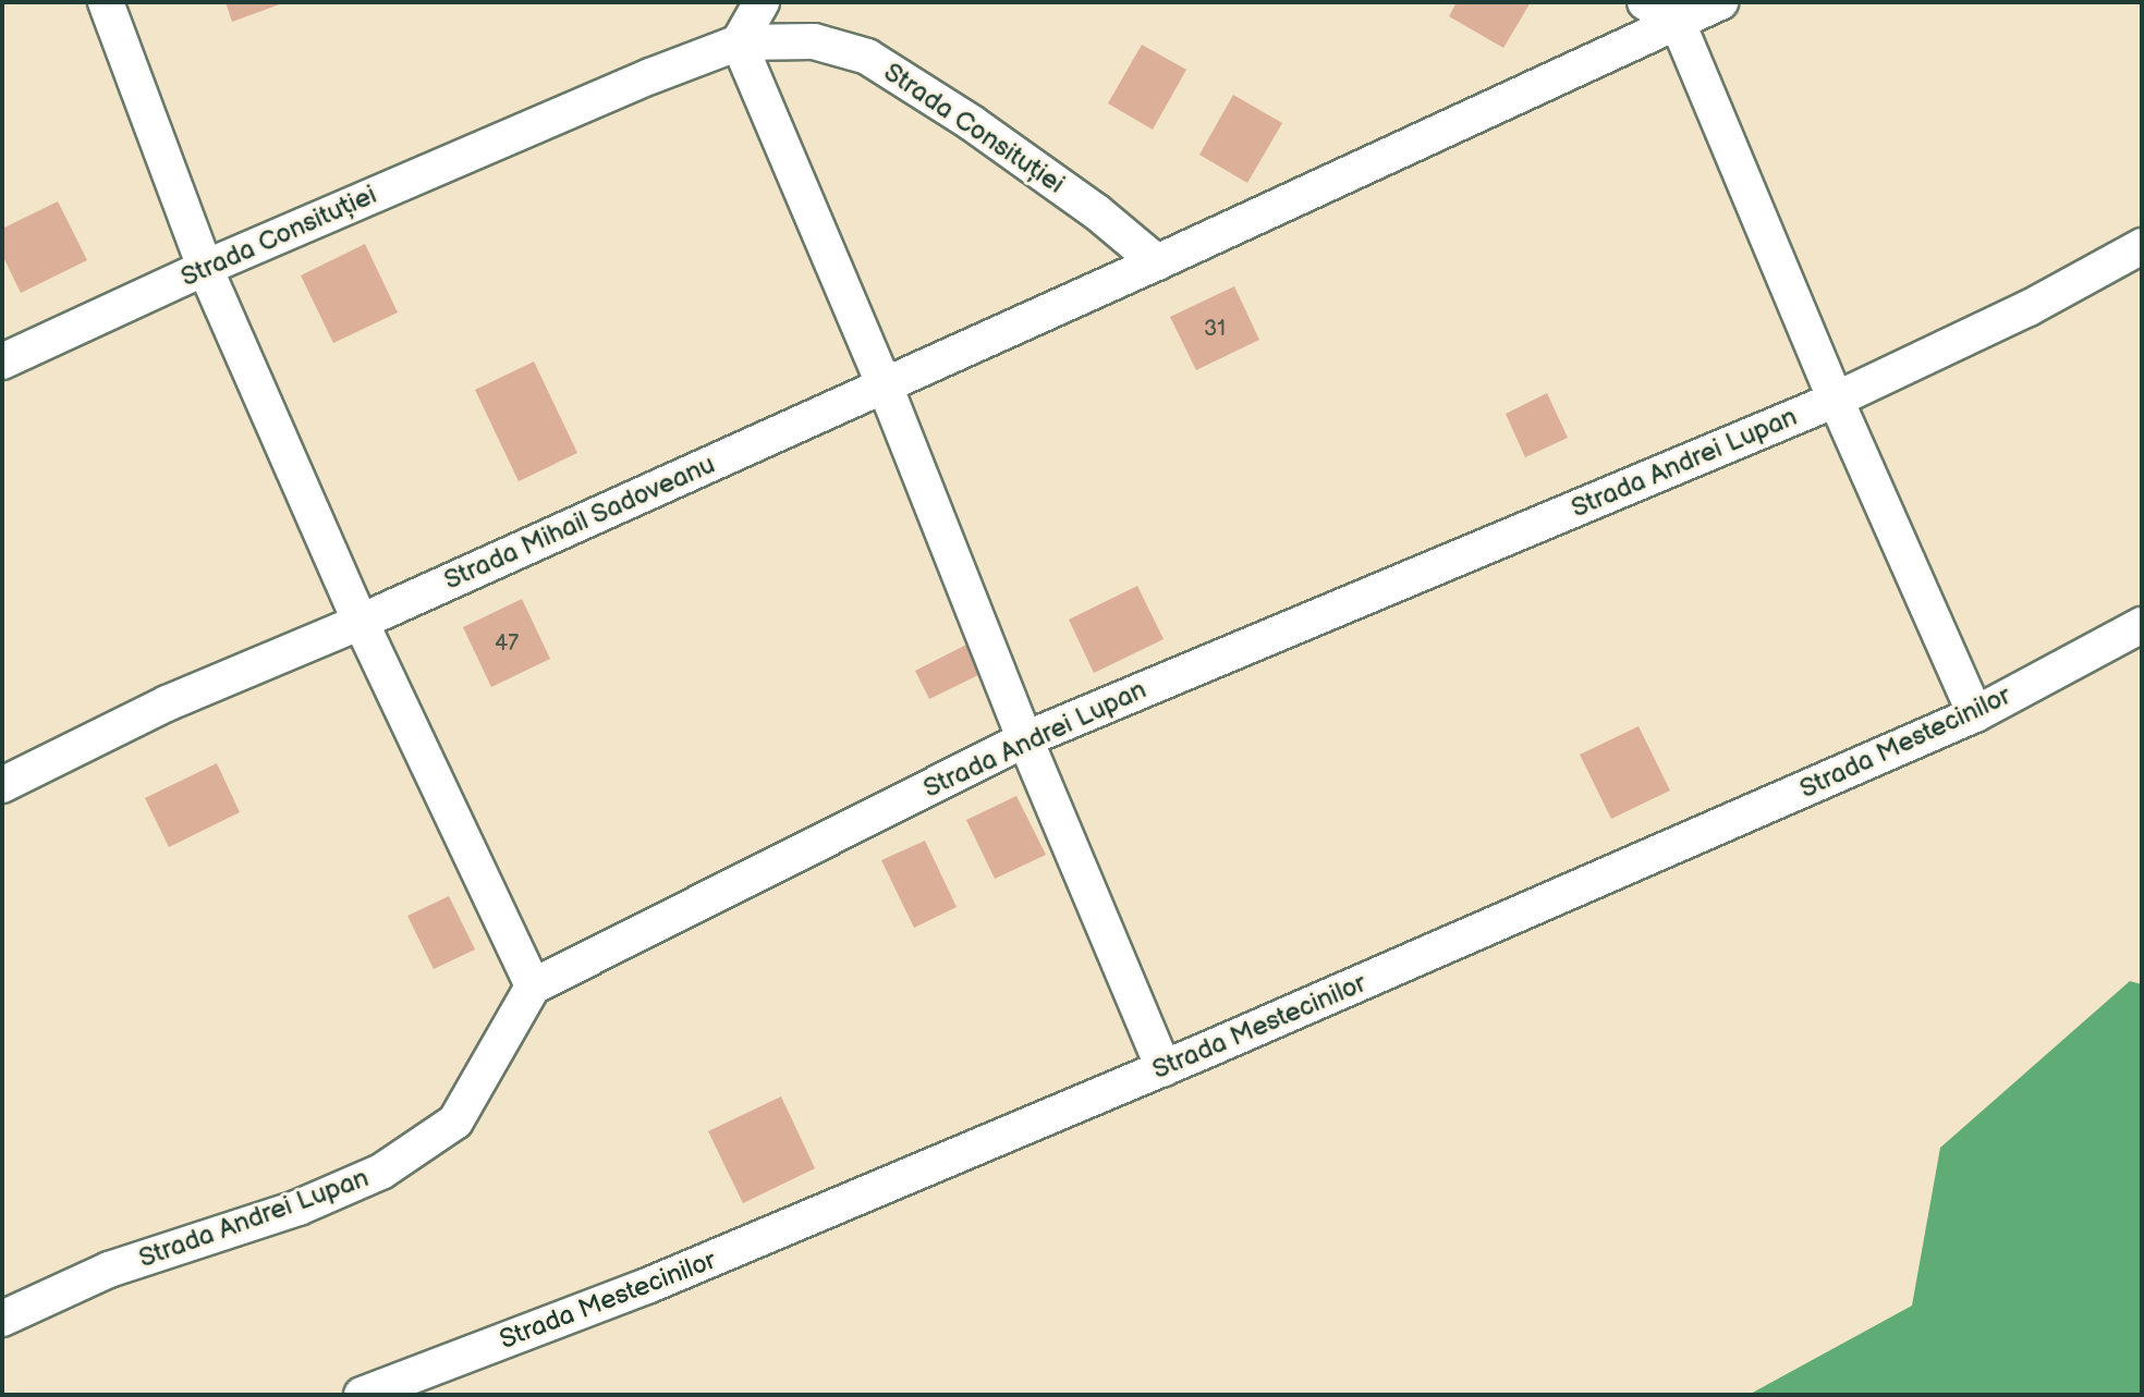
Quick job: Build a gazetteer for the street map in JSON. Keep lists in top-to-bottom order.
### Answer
{
  "streets": {
    "street": [
      "Strada Consituției",
      "Strada Andrei Lupan",
      "Strada Mihail Sadoveanu",
      "Strada Mestecinilor"
    ]
  },
  "crossings": [
    ["Strada Consituției", "Strada Mihail Sadoveanu"]
  ],
  "house_numbers": ["31", "47"]
}
